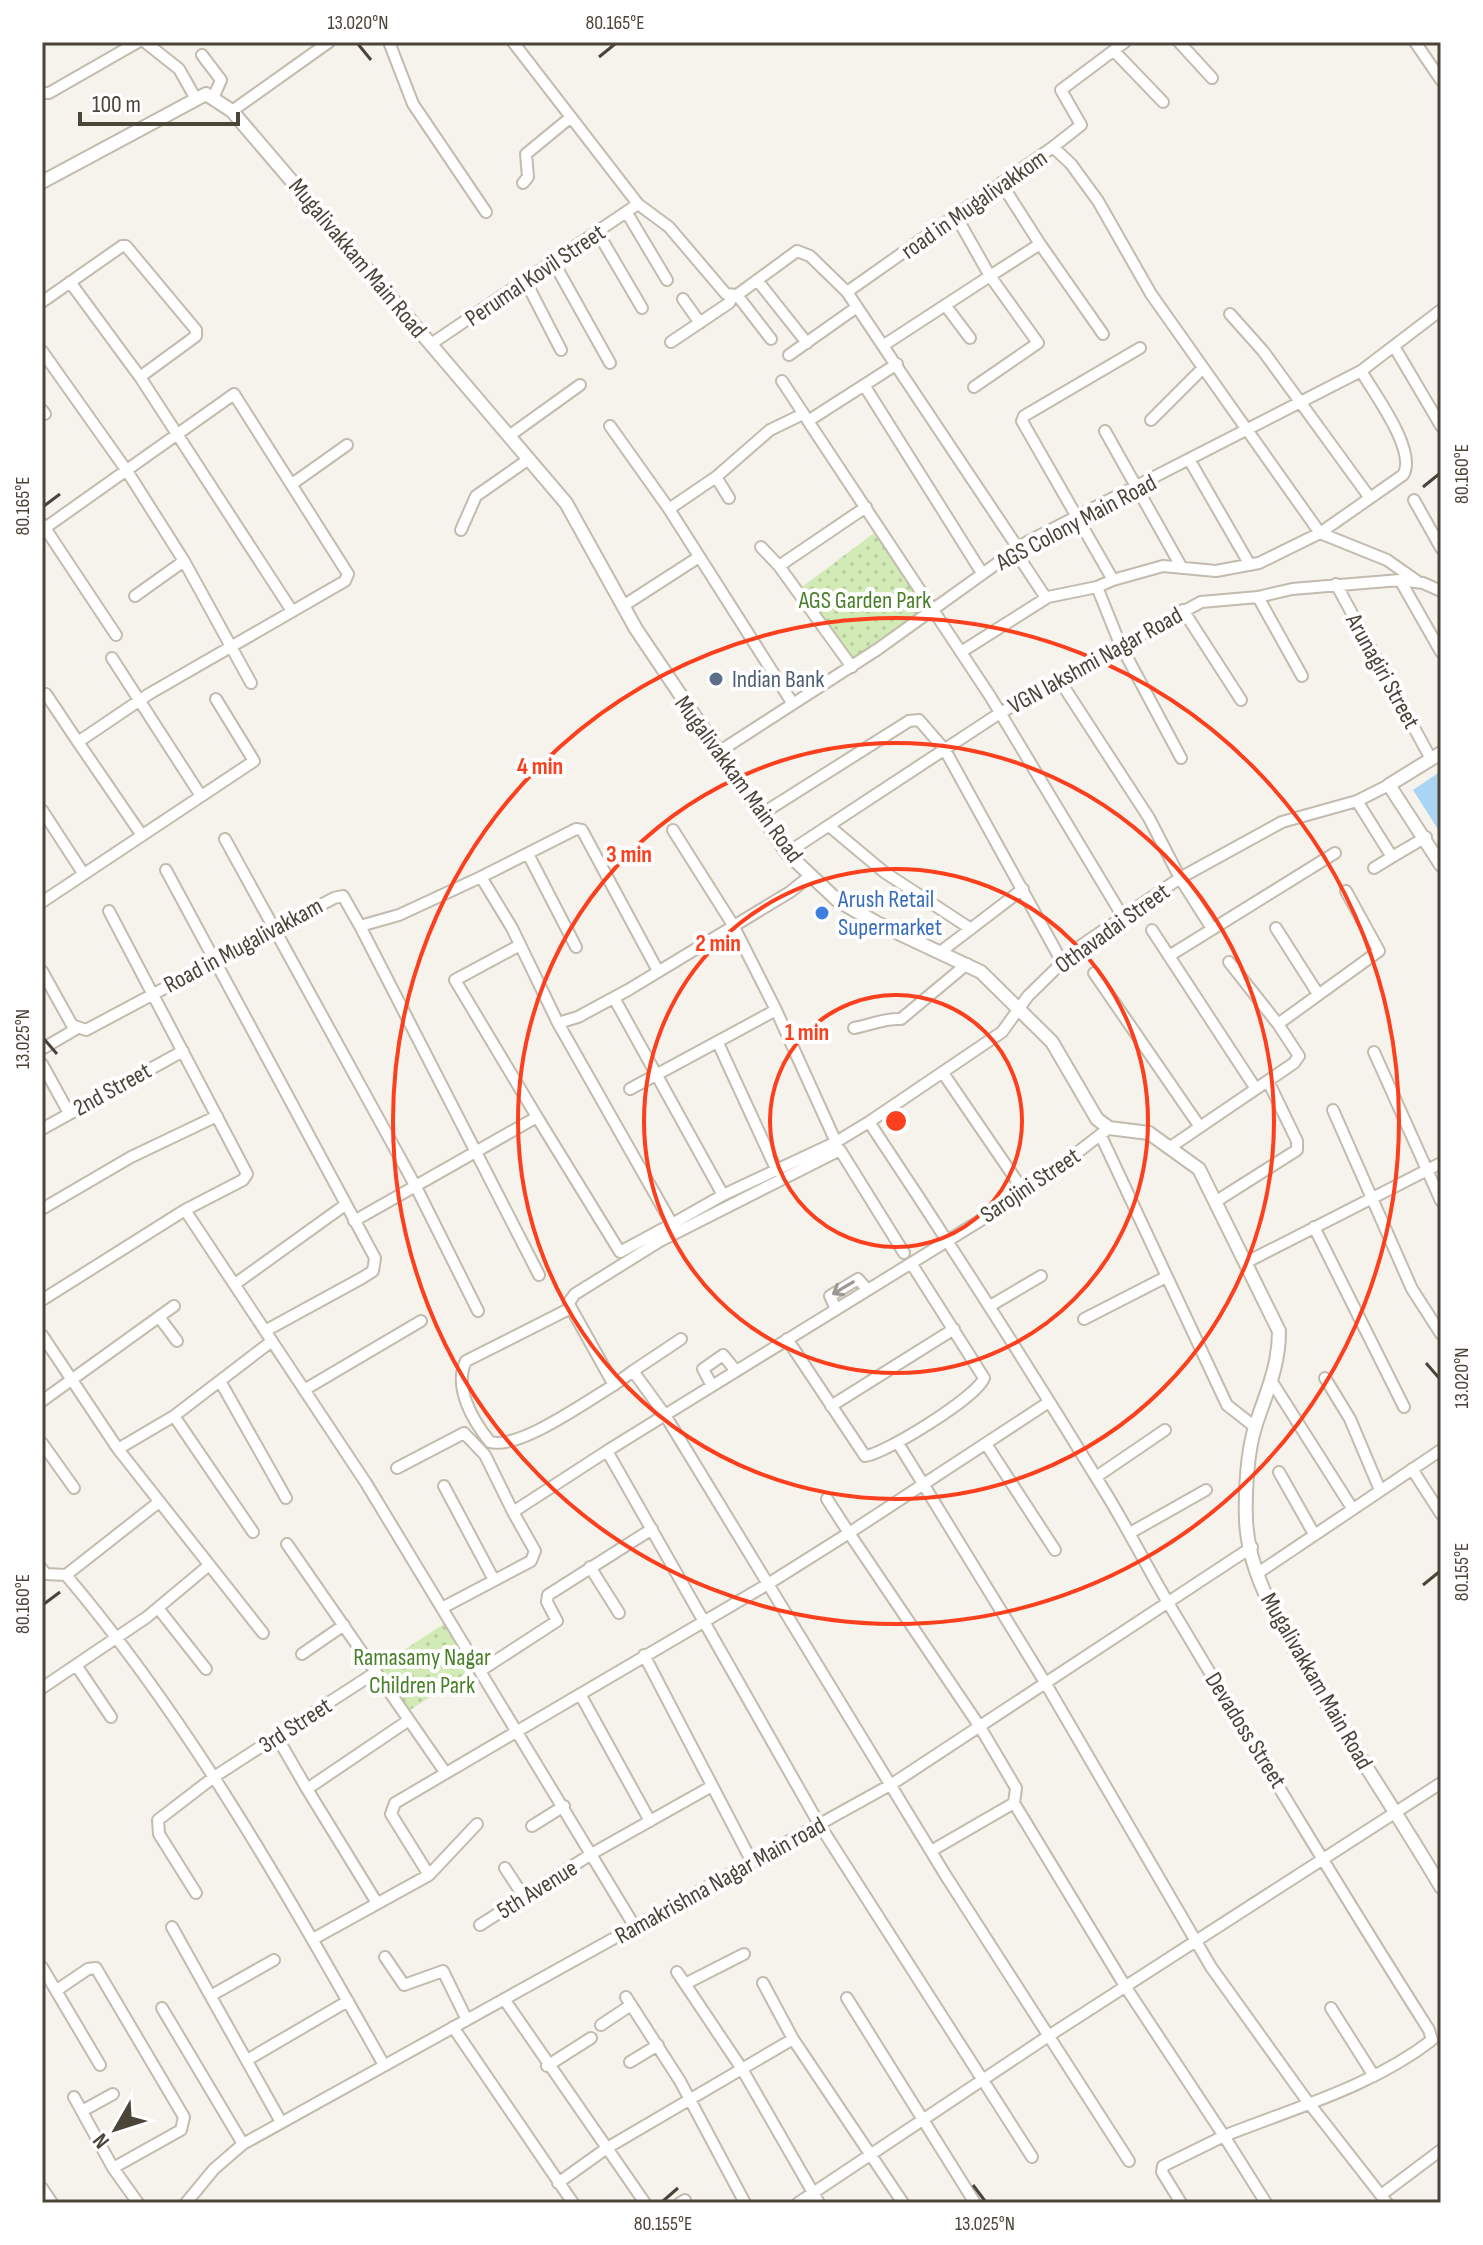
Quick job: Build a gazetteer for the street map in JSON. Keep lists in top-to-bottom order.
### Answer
{
  "streets": {
    "street": [
      "road in Mugalivakkom",
      "Mugalivakkam Main Road",
      "Perumal Kovil Street",
      "AGS Colony Main Road",
      "VGN lakshmi Nagar Road",
      "Arunagiri Street",
      "Othavadai Street",
      "Road in Mugalivakkam",
      "2nd Street",
      "Sarojini Street",
      "3rd Street",
      "Devadoss Street",
      "Ramakrishna Nagar Main road",
      "5th Avenue"
    ]
  },
  "crossings": [
    ["road in Mugalivakkom", "AGS Colony Main Road"],
    ["Mugalivakkam Main Road", "Perumal Kovil Street"],
    ["Mugalivakkam Main Road", "AGS Colony Main Road"],
    ["Mugalivakkam Main Road", "VGN lakshmi Nagar Road"],
    ["Mugalivakkam Main Road", "Othavadai Street"],
    ["Mugalivakkam Main Road", "Sarojini Street"],
    ["Mugalivakkam Main Road", "Ramakrishna Nagar Main road"],
    ["VGN lakshmi Nagar Road", "Arunagiri Street"],
    ["Othavadai Street", "Devadoss Street"],
    ["Sarojini Street", "Devadoss Street"],
    ["Devadoss Street", "Ramakrishna Nagar Main road"]
  ],
  "parks": ["AGS Garden Park", "Ramasamy Nagar Children Park"],
  "places": ["Indian Bank", "Arush Retail Supermarket"],
  "scale_bar": "100 m",
  "north": "bottom left",
  "coordinates": [
    "13.020°N",
    "80.165°E",
    "80.160°E",
    "13.025°N",
    "80.155°E"
  ],
  "rings": [
    "4 min",
    "3 min",
    "2 min",
    "1 min"
  ]
}
